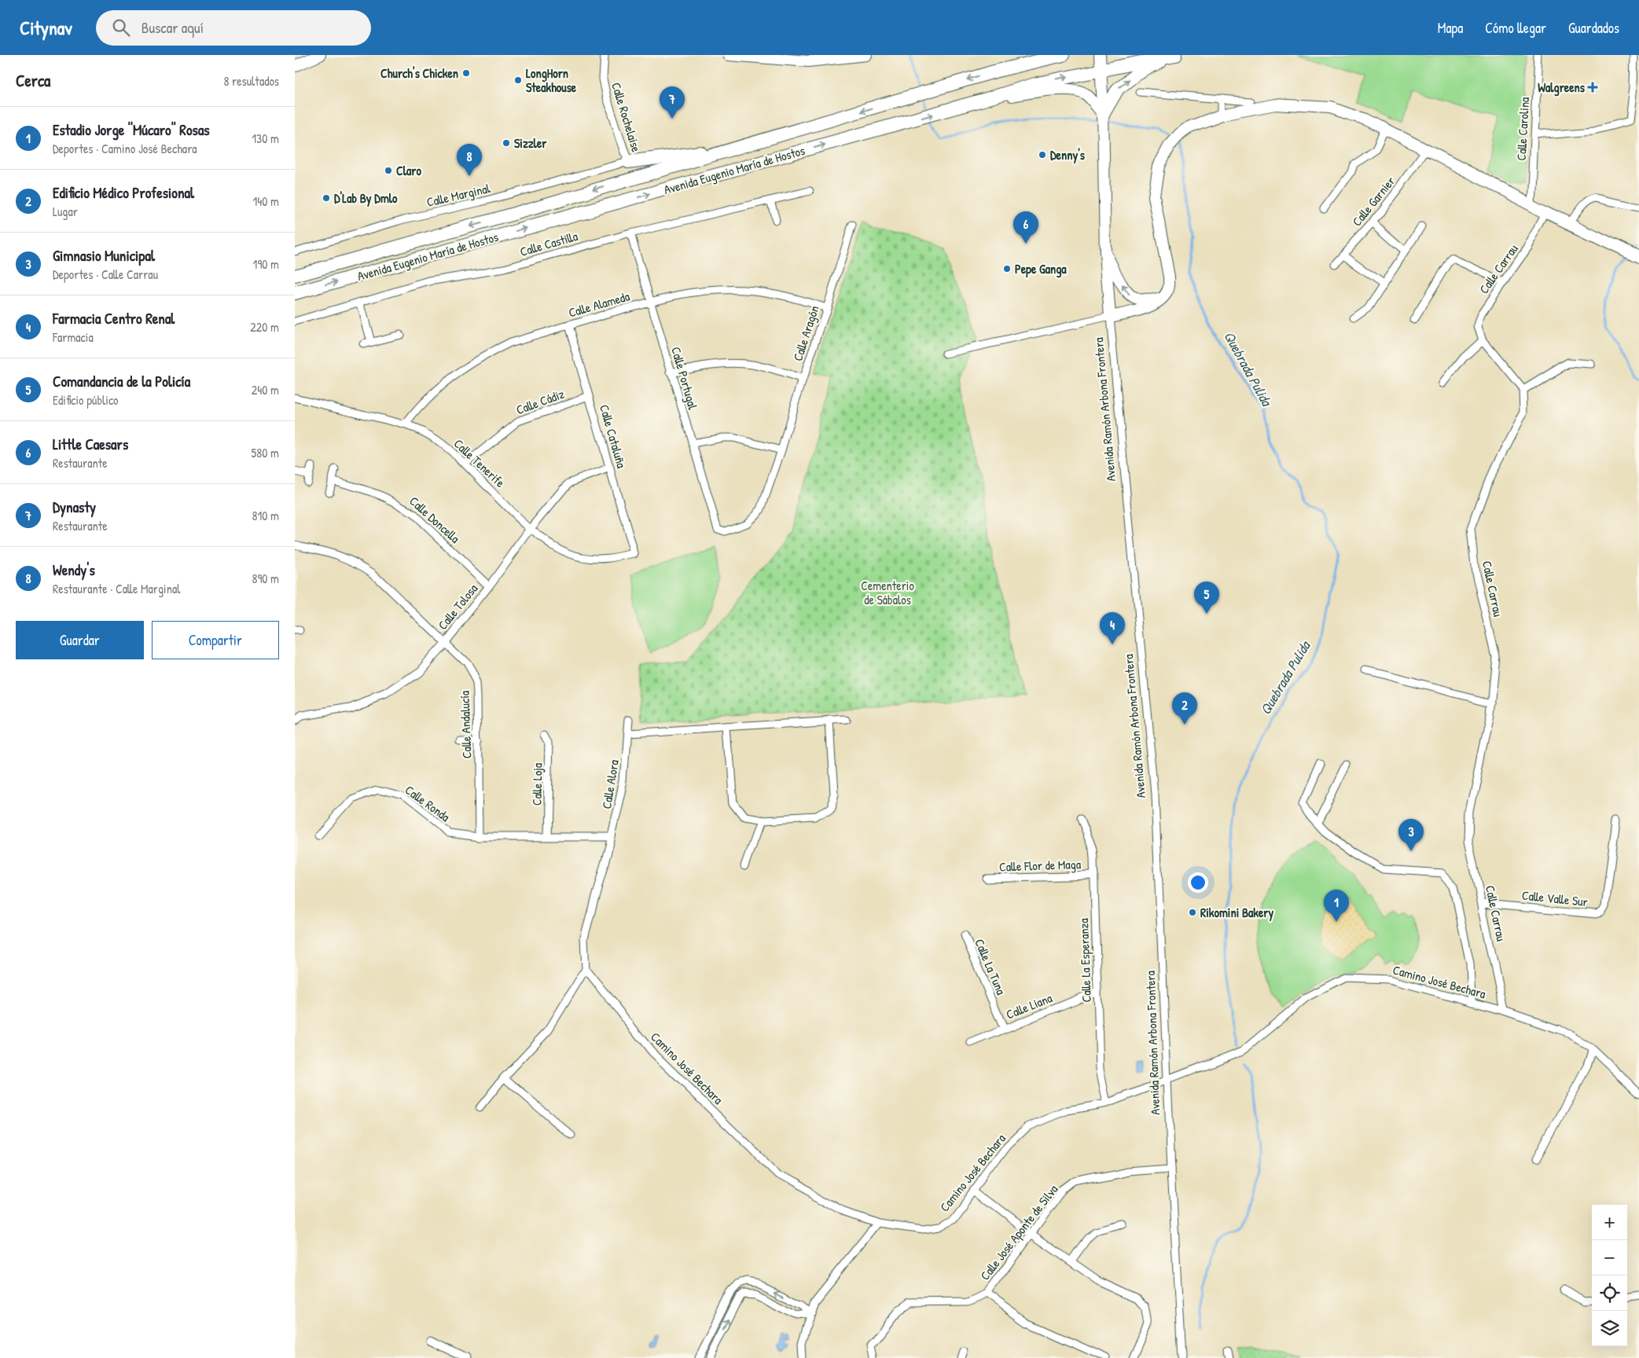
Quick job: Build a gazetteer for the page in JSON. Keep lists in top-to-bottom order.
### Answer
{
  "streets": {
    "highway": ["Avenida Eugenio María de Hostos"],
    "main road": ["Avenida Ramón Arbona Frontera"],
    "street": [
      "Calle Rochelaise",
      "Calle Carolina",
      "Calle Marginal",
      "Calle Garnier",
      "Calle Castilla",
      "Calle Carrau",
      "Calle Alameda",
      "Calle Aragón",
      "Calle Portugal",
      "Calle Cádiz",
      "Calle Cataluña",
      "Calle Tenerife",
      "Calle Doncella",
      "Calle Tolosa",
      "Calle Andalucía",
      "Calle Loja",
      "Calle Alora",
      "Calle Ronda",
      "Calle Flor de Maga",
      "Calle Valle Sur",
      "Calle La Esperanza",
      "Calle La Tuna",
      "Camino José Bechara",
      "Calle Liana",
      "Calle José Aponte de Silva"
    ]
  },
  "crossings": [
    ["Calle Rochelaise", "Calle Marginal"],
    ["Avenida Eugenio María de Hostos", "Avenida Ramón Arbona Frontera"],
    ["Calle Castilla", "Calle Portugal"],
    ["Calle Carrau", "Calle Valle Sur"],
    ["Calle Carrau", "Camino José Bechara"],
    ["Calle Alameda", "Calle Aragón"],
    ["Calle Alameda", "Calle Portugal"],
    ["Calle Alameda", "Calle Cataluña"],
    ["Calle Alameda", "Calle Tenerife"],
    ["Calle Aragón", "Calle Portugal"],
    ["Calle Cádiz", "Calle Cataluña"],
    ["Calle Cádiz", "Calle Tenerife"],
    ["Avenida Ramón Arbona Frontera", "Camino José Bechara"],
    ["Avenida Ramón Arbona Frontera", "Calle José Aponte de Silva"],
    ["Calle Cataluña", "Calle Tenerife"],
    ["Calle Cataluña", "Calle Tolosa"],
    ["Calle Tenerife", "Calle Tolosa"],
    ["Calle Doncella", "Calle Tolosa"],
    ["Calle Tolosa", "Calle Andalucía"],
    ["Calle Andalucía", "Calle Ronda"],
    ["Calle Loja", "Calle Ronda"],
    ["Calle Alora", "Calle Ronda"],
    ["Calle Flor de Maga", "Calle La Esperanza"],
    ["Calle La Esperanza", "Camino José Bechara"],
    ["Calle La Esperanza", "Calle Liana"],
    ["Calle La Tuna", "Calle Liana"]
  ],
  "water": ["Quebrada Pulida"],
  "parks": ["Cementerio de Sábalos"],
  "places": {
    "other": [
      "Church's Chicken",
      "LongHorn Steakhouse",
      "Sizzler",
      "Denny's",
      "Claro",
      "D'Lab By Dmlo",
      "Pepe Ganga",
      "Rikomini Bakery"
    ],
    "health": ["Walgreens"]
  },
  "page": {
    "header": "Citynav",
    "search": "Buscar aquí",
    "nav": ["Mapa", "Cómo llegar", "Guardados"],
    "heading": ["Cerca", "8 resultados"],
    "pins": [
      "7",
      "8",
      "6",
      "5",
      "4",
      "2",
      "3",
      "1"
    ],
    "list": [
      {
        "mark": "1",
        "name": "Estadio Jorge ''Múcaro'' Rosas",
        "note": "Deportes · Camino José Bechara",
        "value": "130 m"
      },
      {
        "mark": "2",
        "name": "Edificio Médico Profesional",
        "note": "Lugar",
        "value": "140 m"
      },
      {
        "mark": "3",
        "name": "Gimnasio Municipal",
        "note": "Deportes · Calle Carrau",
        "value": "190 m"
      },
      {
        "mark": "4",
        "name": "Farmacia Centro Renal",
        "note": "Farmacia",
        "value": "220 m"
      },
      {
        "mark": "5",
        "name": "Comandancia de la Policía",
        "note": "Edificio público",
        "value": "240 m"
      },
      {
        "mark": "6",
        "name": "Little Caesars",
        "note": "Restaurante",
        "value": "580 m"
      },
      {
        "mark": "7",
        "name": "Dynasty",
        "note": "Restaurante",
        "value": "810 m"
      },
      {
        "mark": "8",
        "name": "Wendy's",
        "note": "Restaurante · Calle Marginal",
        "value": "890 m"
      }
    ],
    "buttons": ["Guardar", "Compartir"],
    "map_buttons": ["+", "−"]
  }
}
